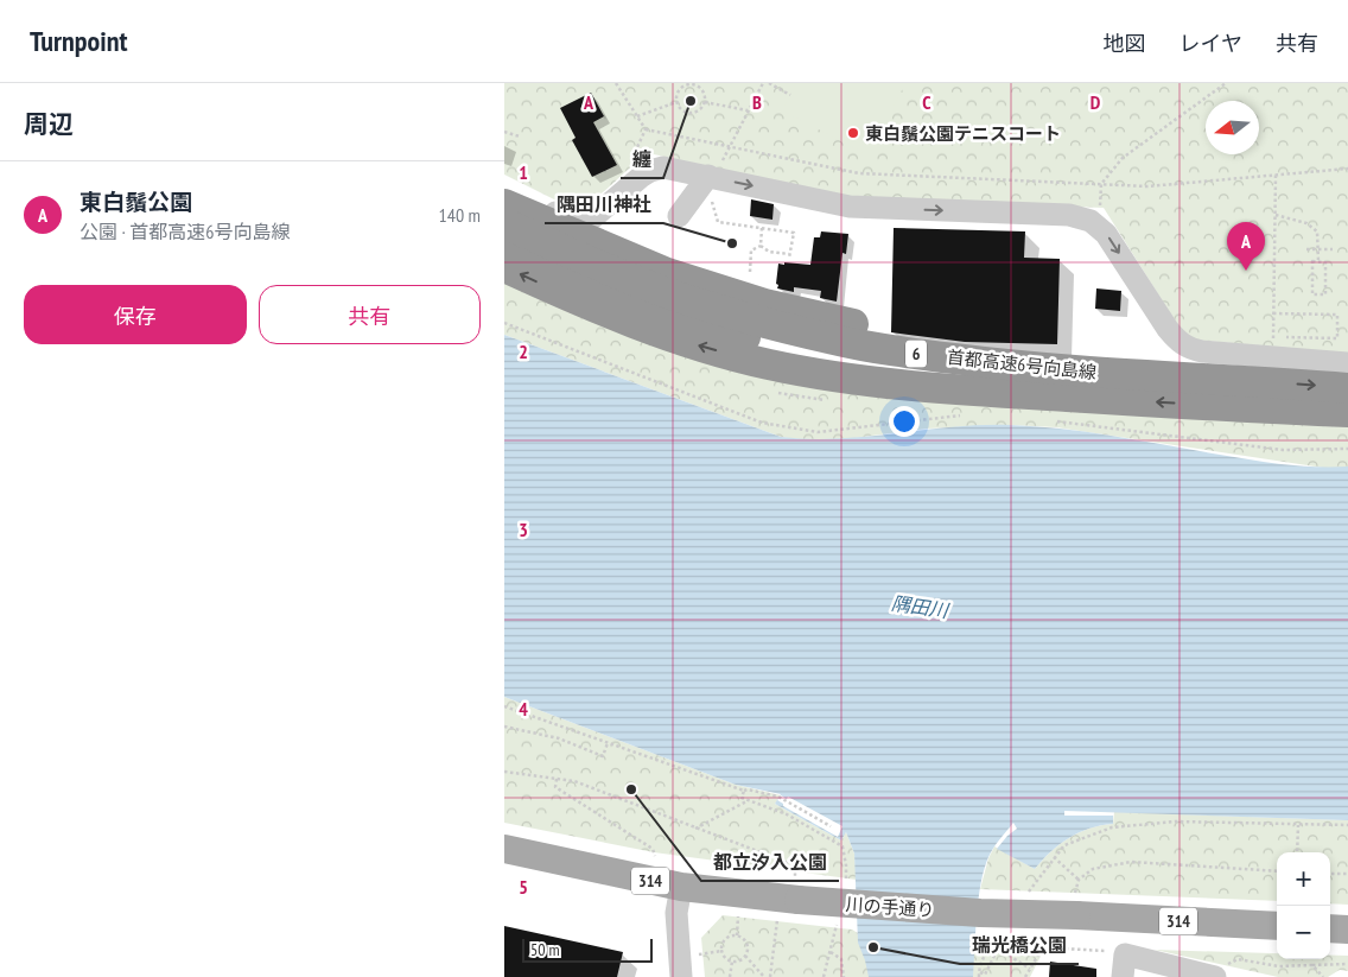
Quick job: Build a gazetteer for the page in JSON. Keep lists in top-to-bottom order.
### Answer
{
  "streets": {
    "highway": ["6", "首都高速6号向島線"],
    "main road": ["314", "川の手通り"]
  },
  "water": ["隅田川"],
  "places": [
    "纏",
    "東白鬚公園テニスコート",
    "隅田川神社",
    "都立汐入公園",
    "瑞光橋公園"
  ],
  "scale_bar": "50 m",
  "north": "left",
  "page": {
    "header": "Turnpoint",
    "nav": ["地図", "レイヤ", "共有"],
    "heading": "周辺",
    "list": [
      {
        "mark": "A",
        "name": "東白鬚公園",
        "note": "公園 · 首都高速6号向島線",
        "value": "140 m"
      }
    ],
    "pins": "A",
    "buttons": ["保存", "共有"],
    "map_buttons": ["+", "−"],
    "scale": "50 m"
  },
  "grid": {
    "columns": [
      "A",
      "B",
      "C",
      "D"
    ],
    "rows": [
      "1",
      "2",
      "3",
      "4",
      "5"
    ]
  }
}
